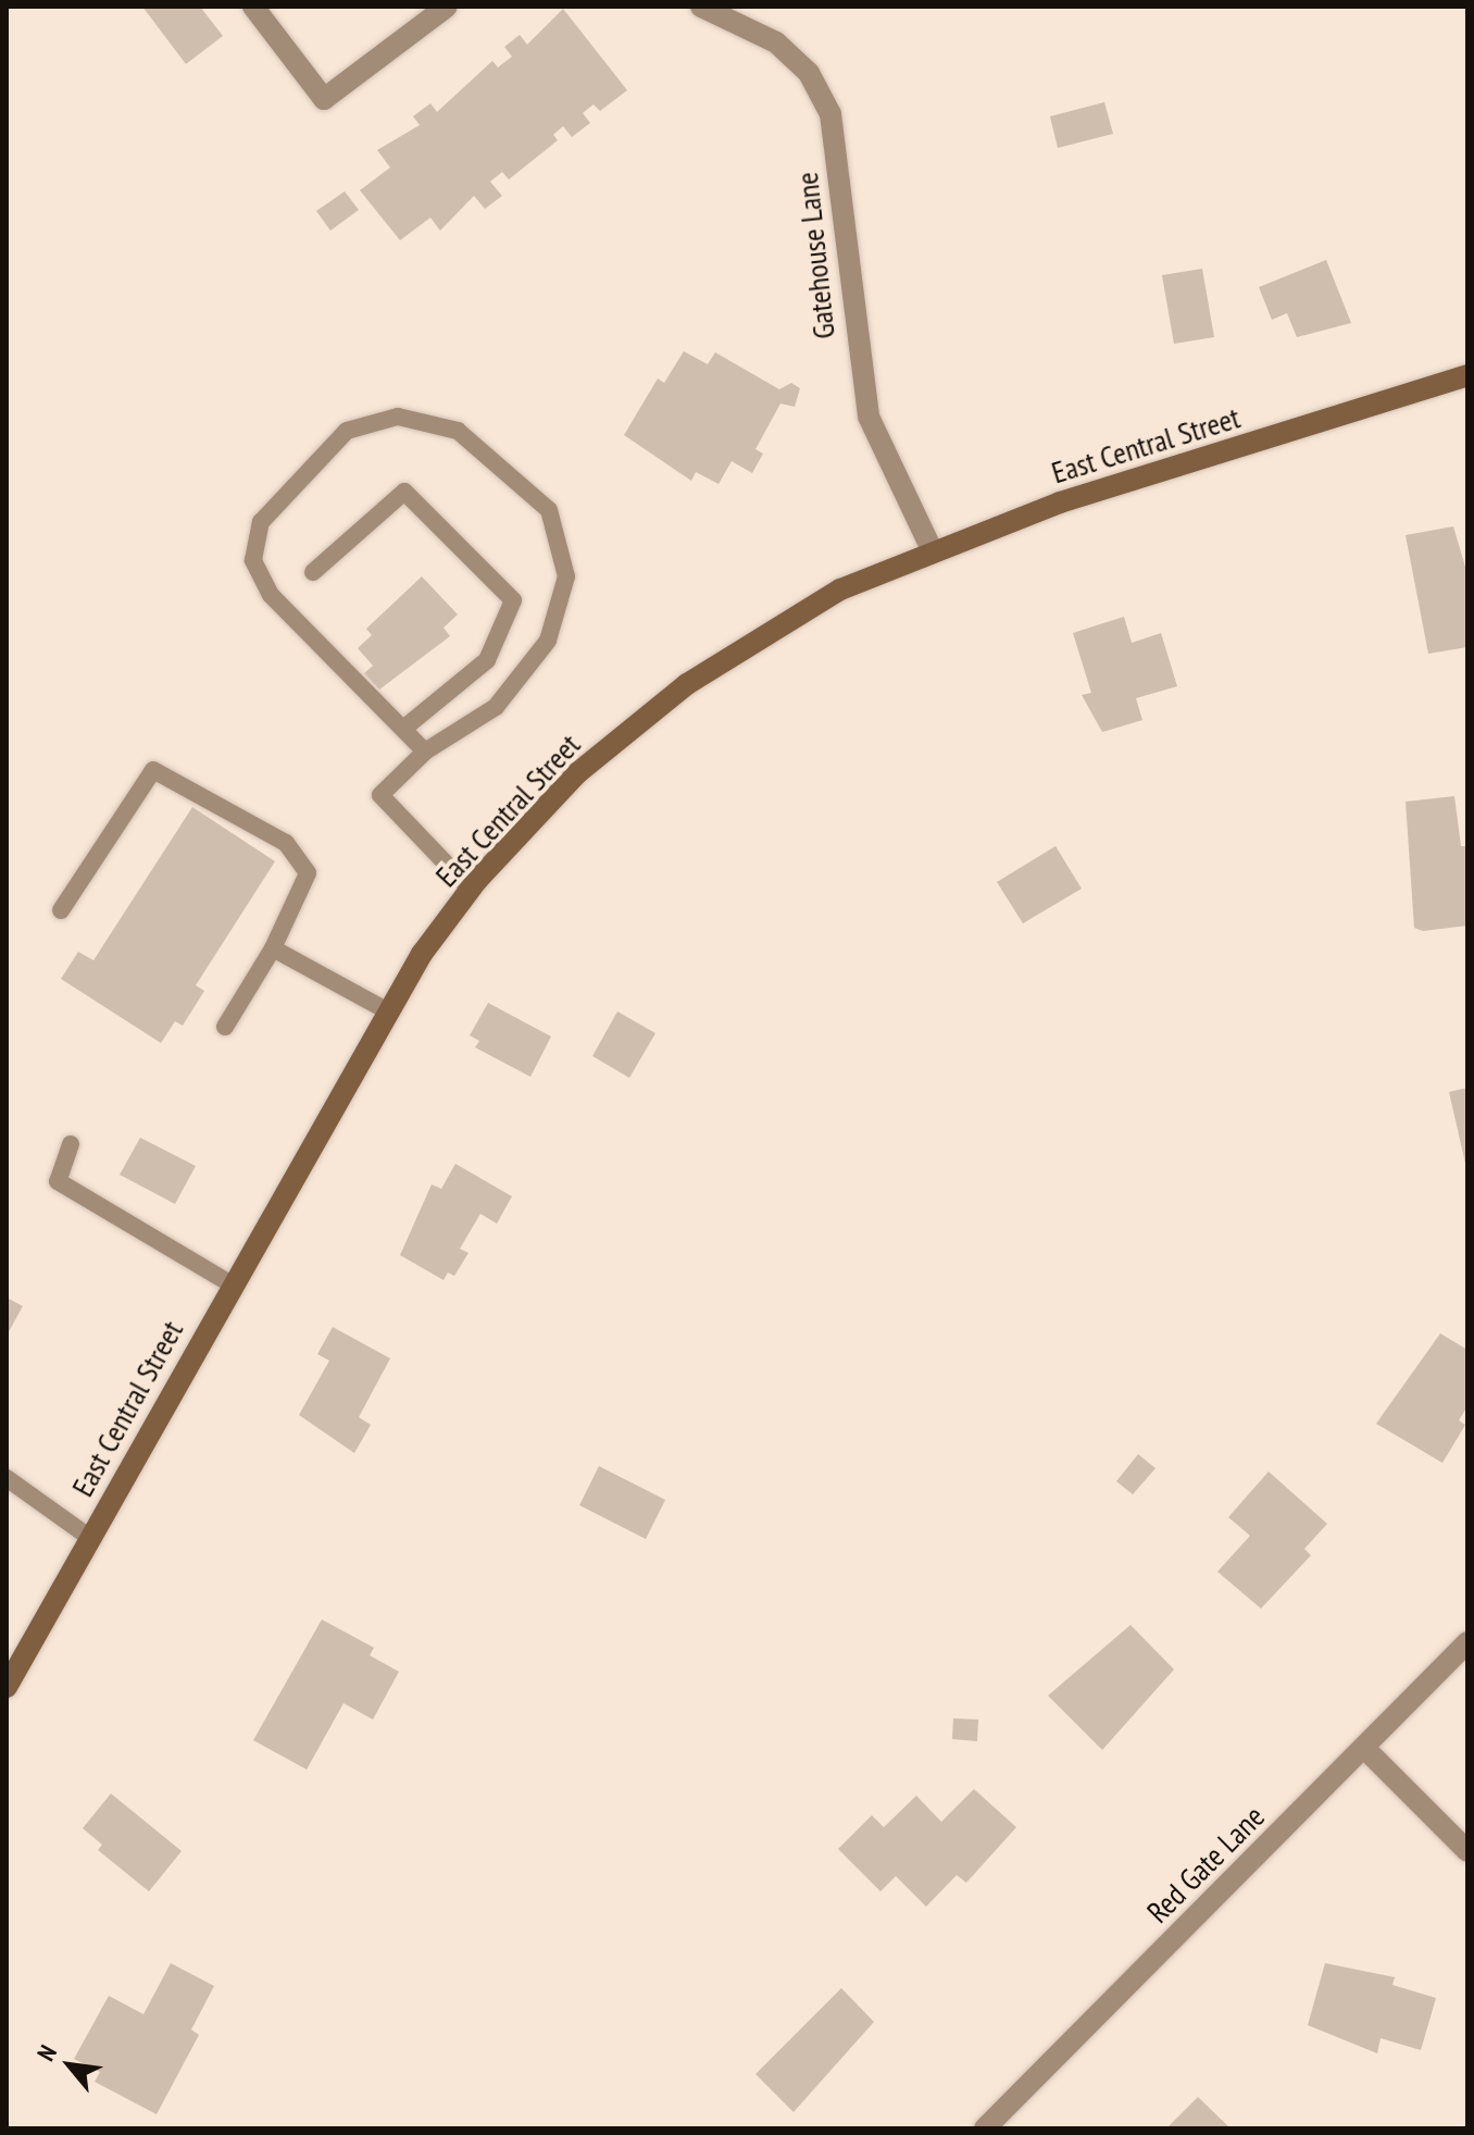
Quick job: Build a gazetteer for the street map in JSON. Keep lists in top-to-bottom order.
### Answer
{
  "streets": {
    "main road": ["East Central Street"],
    "street": ["Gatehouse Lane", "Red Gate Lane"]
  },
  "crossings": [
    ["Gatehouse Lane", "East Central Street"]
  ],
  "north": "top left"
}
